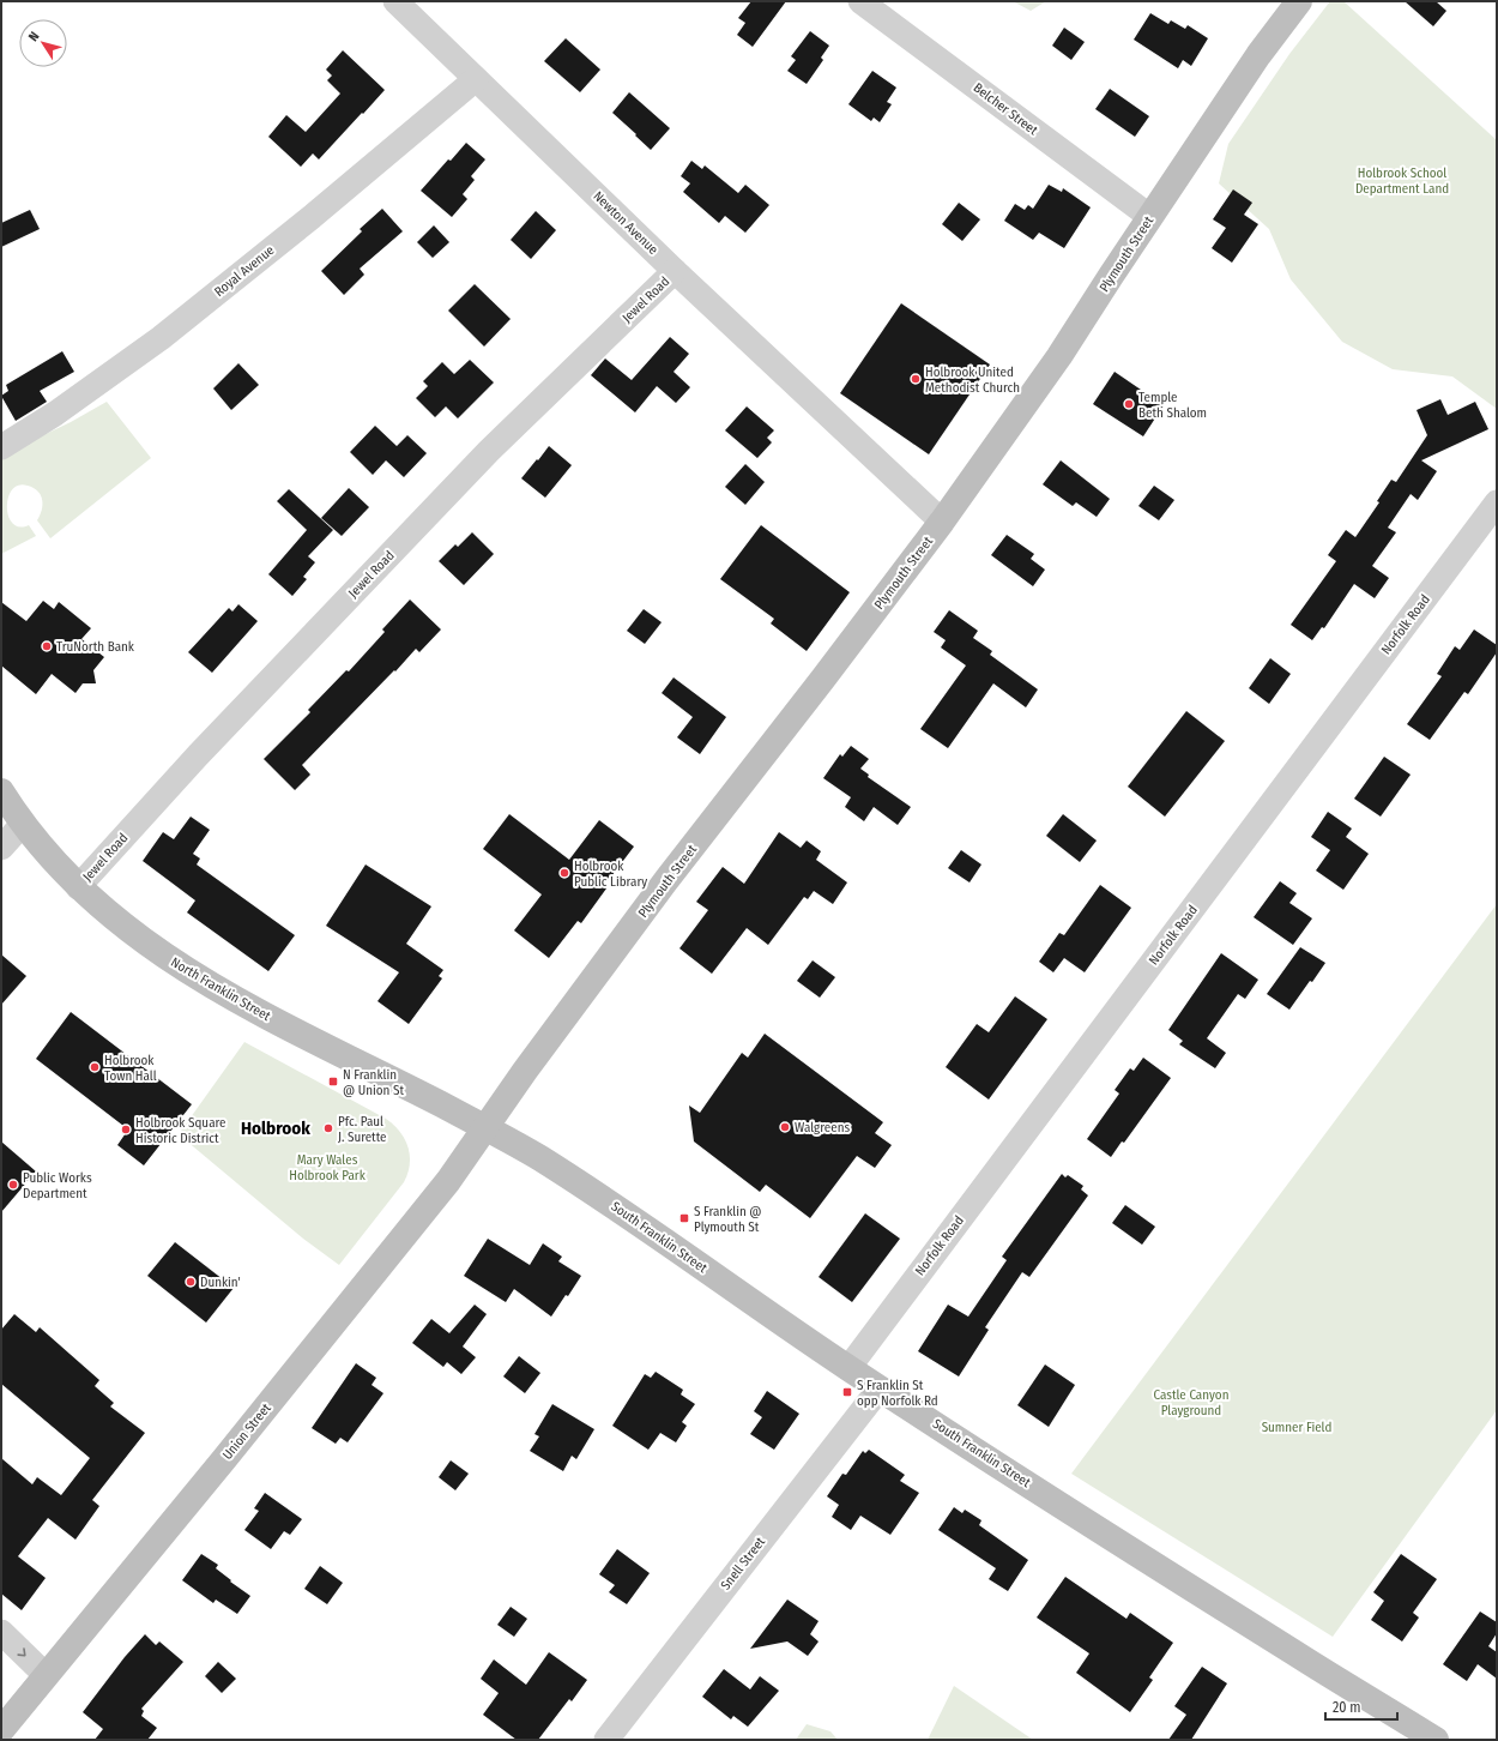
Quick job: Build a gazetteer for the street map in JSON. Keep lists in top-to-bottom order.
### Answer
{
  "streets": {
    "main road": [
      "Plymouth Street",
      "North Franklin Street",
      "South Franklin Street",
      "Union Street"
    ],
    "street": [
      "Belcher Street",
      "Newton Avenue",
      "Royal Avenue",
      "Jewel Road",
      "Norfolk Road",
      "Snell Street"
    ]
  },
  "crossings": [
    ["Belcher Street", "Plymouth Street"],
    ["Newton Avenue", "Plymouth Street"],
    ["Newton Avenue", "Royal Avenue"],
    ["Newton Avenue", "Jewel Road"],
    ["Plymouth Street", "North Franklin Street"],
    ["Plymouth Street", "South Franklin Street"],
    ["Plymouth Street", "Union Street"],
    ["Jewel Road", "North Franklin Street"],
    ["Norfolk Road", "South Franklin Street"],
    ["North Franklin Street", "South Franklin Street"],
    ["North Franklin Street", "Union Street"],
    ["South Franklin Street", "Union Street"],
    ["South Franklin Street", "Snell Street"]
  ],
  "districts": ["Holbrook"],
  "parks": [
    "Holbrook School Department Land",
    "Mary Wales Holbrook Park",
    "Castle Canyon Playground",
    "Sumner Field"
  ],
  "places": {
    "other": [
      "Holbrook United Methodist Church",
      "Temple Beth Shalom",
      "TruNorth Bank",
      "Holbrook Public Library",
      "Holbrook Town Hall",
      "Walgreens",
      "Pfc. Paul J. Surette",
      "Holbrook Square Historic District",
      "Public Works Department",
      "Dunkin'"
    ],
    "transit": ["N Franklin @ Union St", "S Franklin @ Plymouth St", "S Franklin St opp Norfolk Rd"]
  },
  "scale_bar": "20 m",
  "north": "top left"
}
